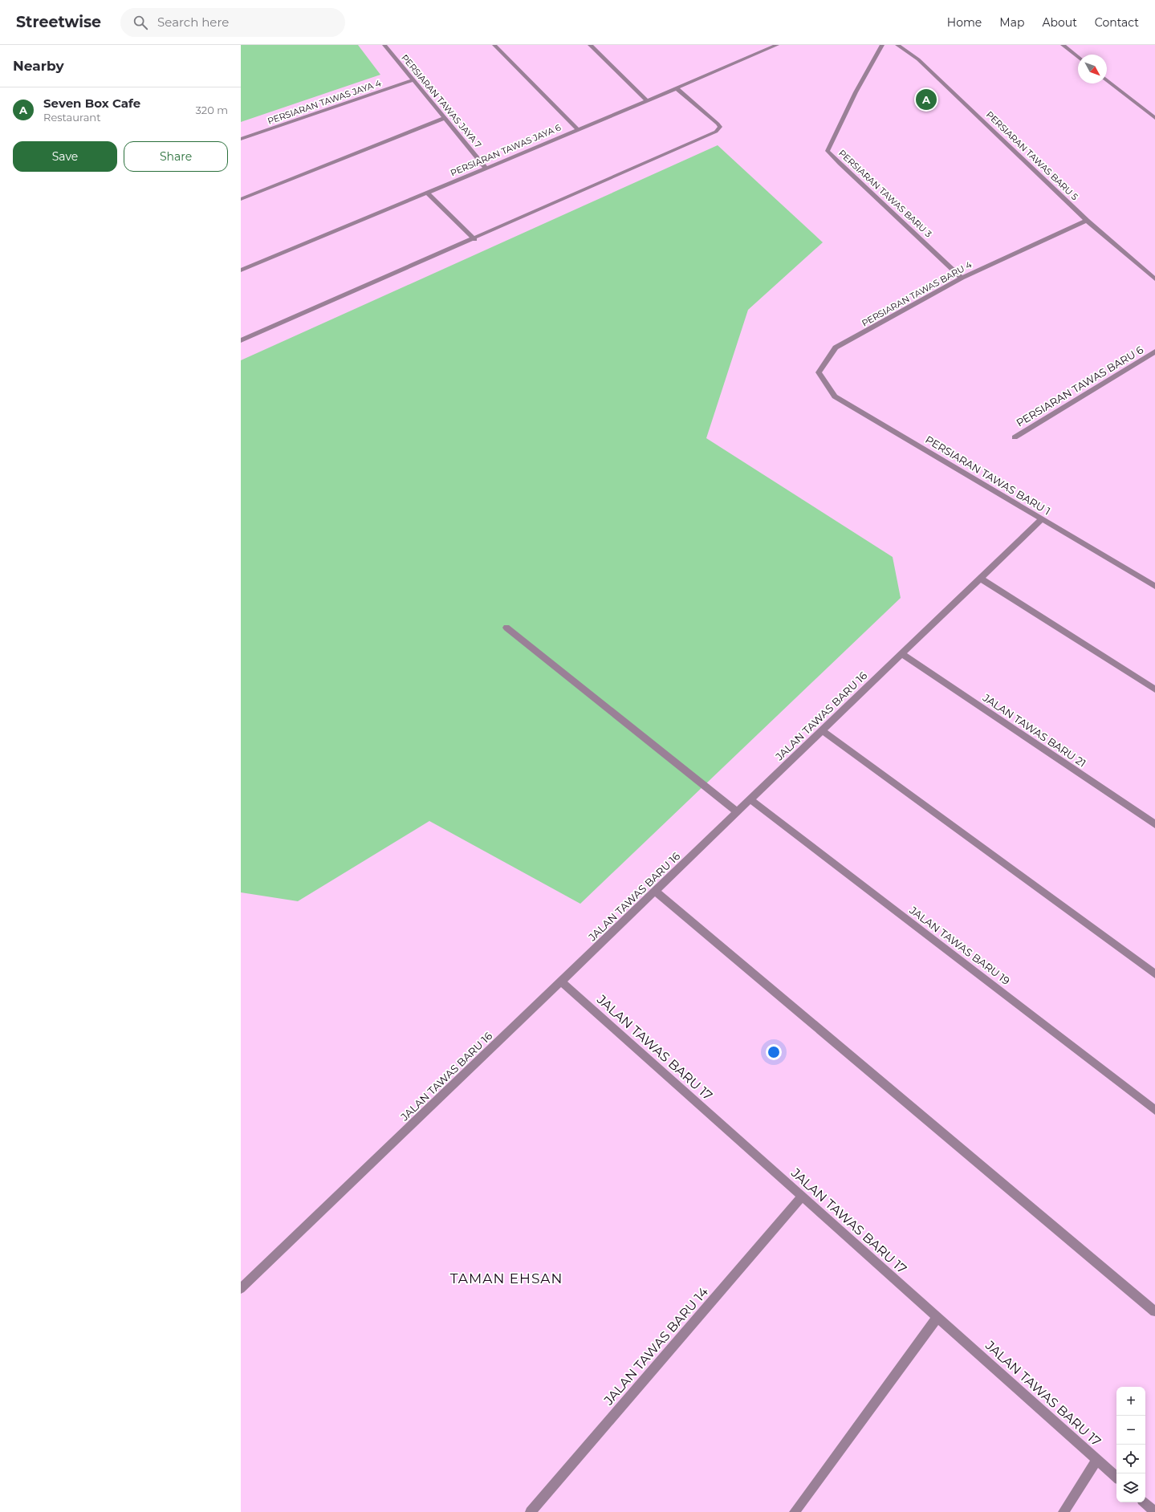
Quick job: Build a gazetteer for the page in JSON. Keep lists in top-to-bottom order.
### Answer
{
  "streets": {
    "street": [
      "PERSIARAN TAWAS JAYA 7",
      "PERSIARAN TAWAS JAYA 4",
      "PERSIARAN TAWAS JAYA 6",
      "PERSIARAN TAWAS BARU 5",
      "PERSIARAN TAWAS BARU 3",
      "PERSIARAN TAWAS BARU 4",
      "PERSIARAN TAWAS BARU 6",
      "PERSIARAN TAWAS BARU 1",
      "JALAN TAWAS BARU 16",
      "JALAN TAWAS BARU 21",
      "JALAN TAWAS BARU 19",
      "JALAN TAWAS BARU 17",
      "JALAN TAWAS BARU 14"
    ]
  },
  "crossings": [
    ["PERSIARAN TAWAS JAYA 7", "PERSIARAN TAWAS JAYA 4"],
    ["PERSIARAN TAWAS JAYA 7", "PERSIARAN TAWAS JAYA 6"],
    ["PERSIARAN TAWAS BARU 5", "PERSIARAN TAWAS BARU 4"],
    ["PERSIARAN TAWAS BARU 3", "PERSIARAN TAWAS BARU 4"],
    ["PERSIARAN TAWAS BARU 4", "PERSIARAN TAWAS BARU 1"],
    ["PERSIARAN TAWAS BARU 1", "JALAN TAWAS BARU 16"],
    ["JALAN TAWAS BARU 16", "JALAN TAWAS BARU 21"],
    ["JALAN TAWAS BARU 16", "JALAN TAWAS BARU 19"],
    ["JALAN TAWAS BARU 16", "JALAN TAWAS BARU 17"],
    ["JALAN TAWAS BARU 17", "JALAN TAWAS BARU 14"]
  ],
  "districts": ["TAMAN EHSAN"],
  "north": "bottom right",
  "page": {
    "header": "Streetwise",
    "search": "Search here",
    "nav": [
      "Home",
      "Map",
      "About",
      "Contact"
    ],
    "heading": "Nearby",
    "list": [
      {
        "mark": "A",
        "name": "Seven Box Cafe",
        "note": "Restaurant",
        "value": "320 m"
      }
    ],
    "pins": "A",
    "buttons": ["Save", "Share"],
    "map_buttons": ["+", "−"]
  }
}
